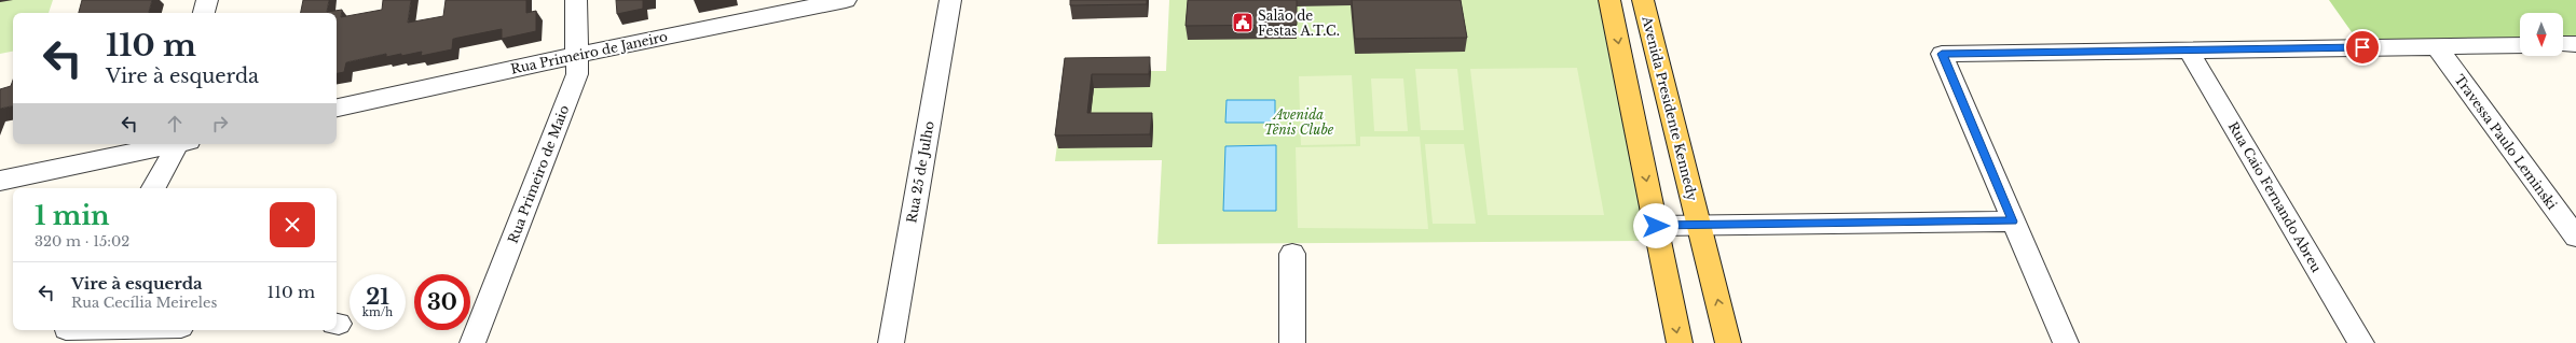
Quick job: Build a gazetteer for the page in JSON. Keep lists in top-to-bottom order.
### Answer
{
  "streets": {
    "main road": ["Avenida Presidente Kennedy"],
    "street": [
      "Rua Primeiro de Janeiro",
      "Travessa Paulo Leminski",
      "Rua 25 de Julho",
      "Rua Primeiro de Maio",
      "Rua Caio Fernando Abreu"
    ]
  },
  "crossings": [
    ["Rua Primeiro de Janeiro", "Rua Primeiro de Maio"]
  ],
  "parks": ["Avenida Tênis Clube"],
  "places": {
    "public building": ["Salão de Festas A.T.C."]
  },
  "north": "bottom",
  "page": {
    "turn": ["110 m", "Vire à esquerda"],
    "heading": ["1 min", "320 m · 15:02"],
    "list": [
      {
        "name": "Vire à esquerda",
        "note": "Rua Cecília Meireles",
        "value": "110 m"
      }
    ],
    "speed": "21 km/h",
    "limit": "30"
  }
}
